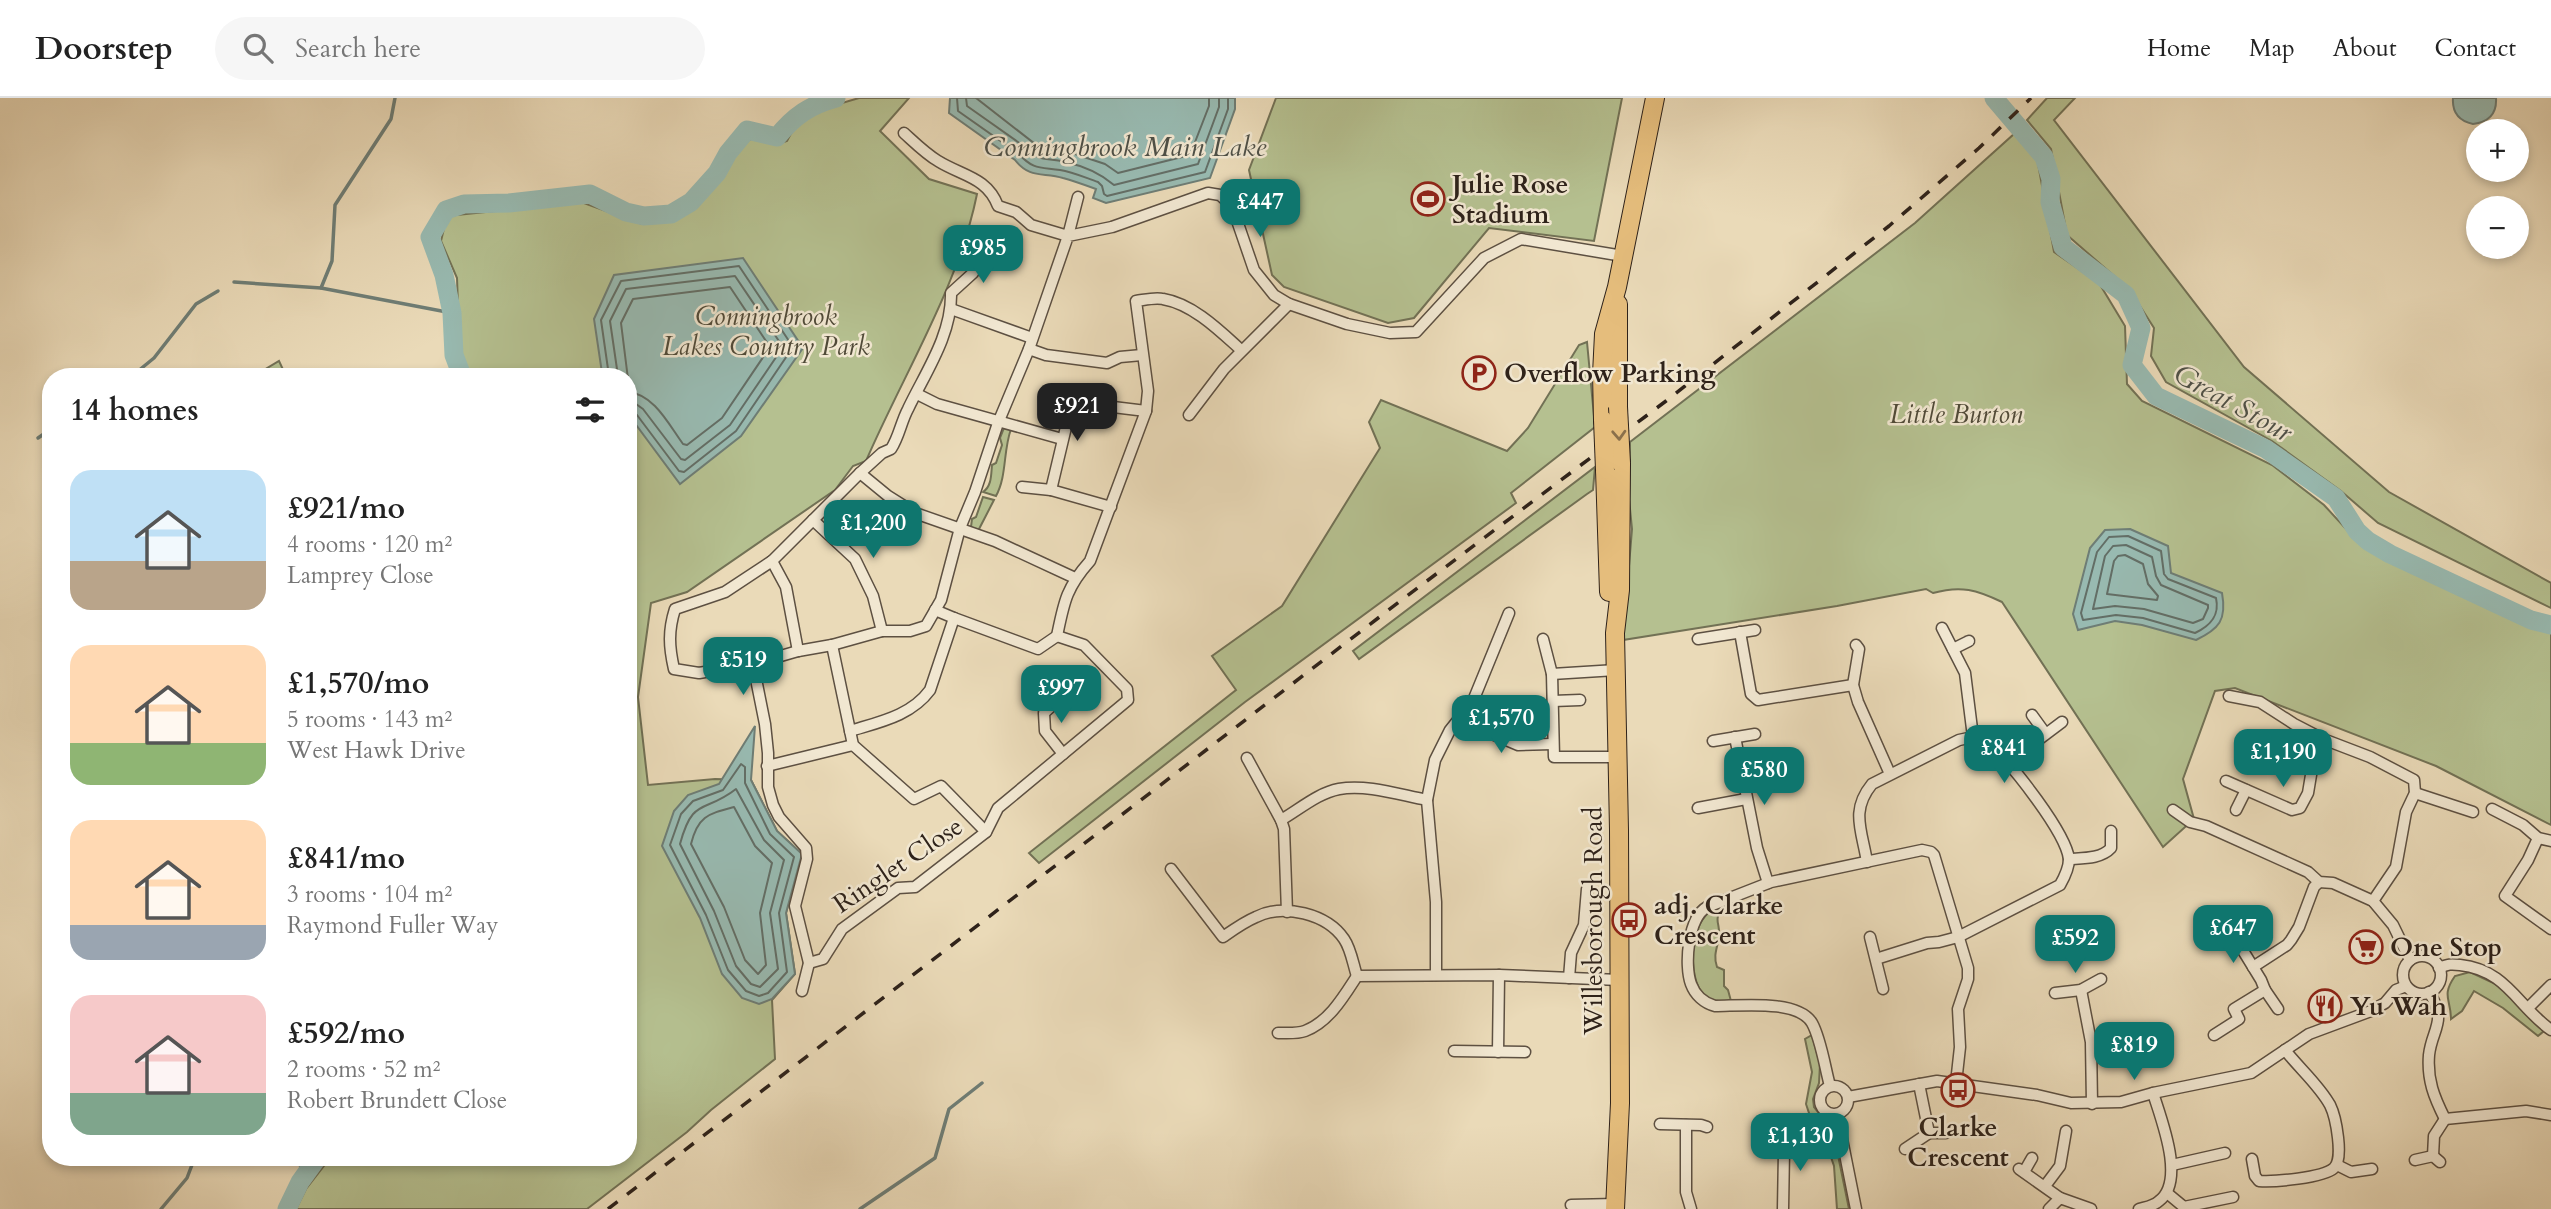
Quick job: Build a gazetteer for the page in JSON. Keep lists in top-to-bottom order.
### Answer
{
  "streets": {
    "main road": ["Willesborough Road"],
    "street": ["Ringlet Close"]
  },
  "water": ["Conningbrook Main Lake", "Great Stour"],
  "parks": ["Conningbrook Lakes Country Park", "Little Burton"],
  "places": {
    "sports": ["Julie Rose Stadium"],
    "parking": ["Overflow Parking"],
    "bus stop": ["adj. Clarke Crescent", "Clarke Crescent"],
    "supermarket": ["One Stop"],
    "restaurant": ["Yu Wah"]
  },
  "page": {
    "header": "Doorstep",
    "search": "Search here",
    "nav": [
      "Home",
      "Map",
      "About",
      "Contact"
    ],
    "map_buttons": ["+", "−"],
    "price": [
      "£447",
      "£985",
      "£921",
      "£1,200",
      "£519",
      "£997",
      "£1,570",
      "£841",
      "£1,190",
      "£580",
      "£647",
      "£592",
      "£819",
      "£1,130"
    ],
    "heading": "14 homes",
    "list": [
      {
        "name": "£921/mo",
        "note": "4 rooms · 120 m² · Lamprey Close"
      },
      {
        "name": "£1,570/mo",
        "note": "5 rooms · 143 m² · West Hawk Drive"
      },
      {
        "name": "£841/mo",
        "note": "3 rooms · 104 m² · Raymond Fuller Way"
      },
      {
        "name": "£592/mo",
        "note": "2 rooms · 52 m² · Robert Brundett Close"
      }
    ]
  }
}
